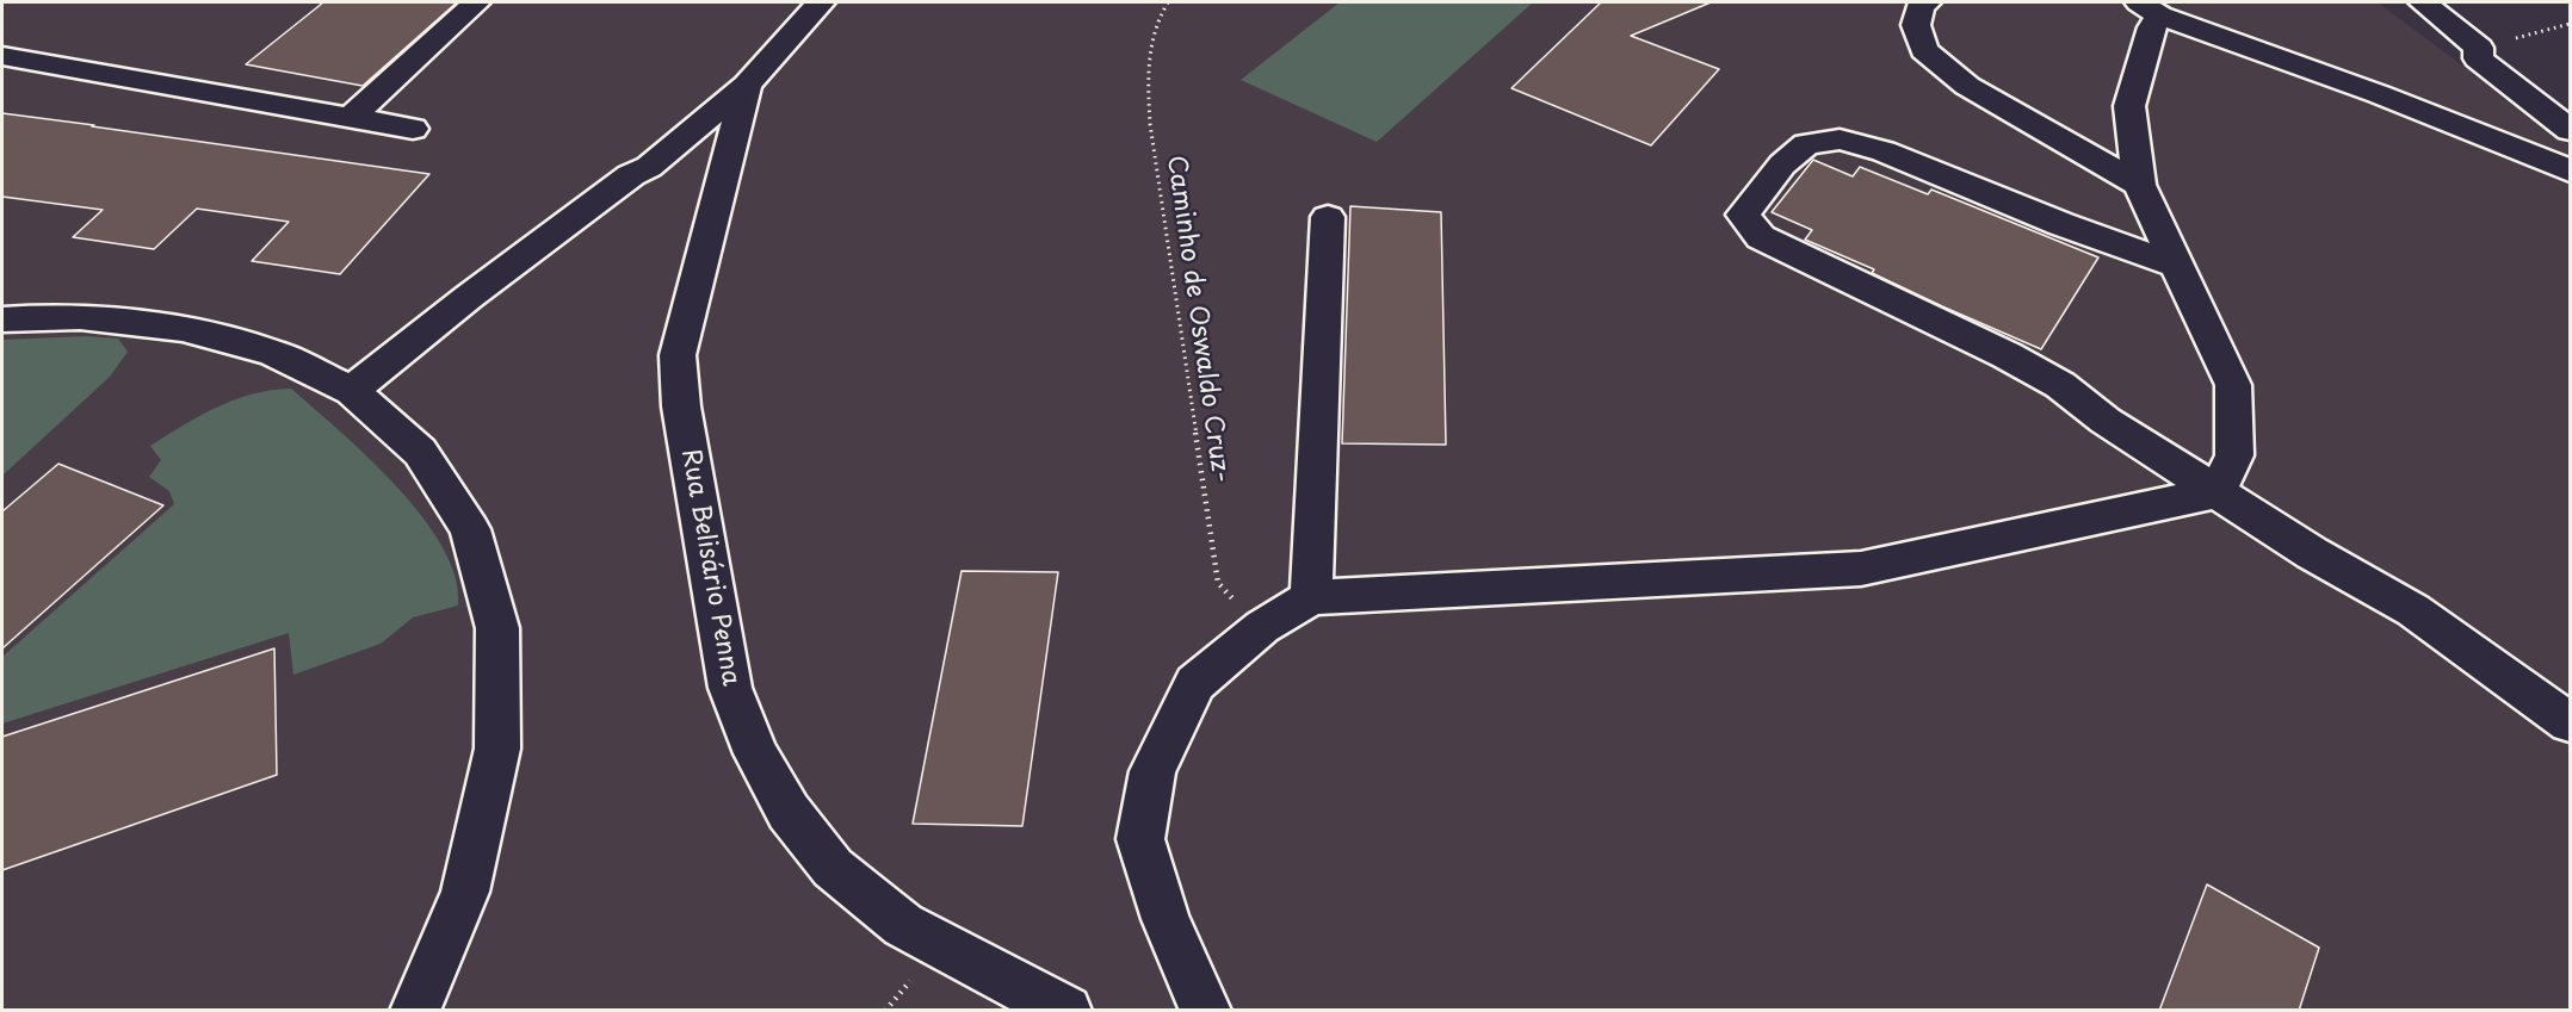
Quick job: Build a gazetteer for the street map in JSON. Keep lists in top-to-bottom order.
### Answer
{
  "streets": {
    "street": ["Rua Belisário Penna"],
    "path": ["Caminho de Oswaldo Cruz-"]
  }
}
